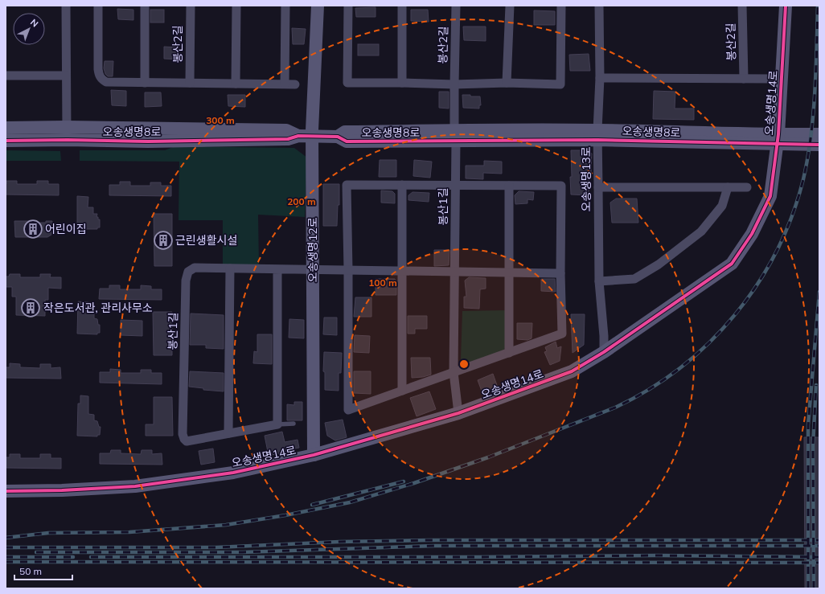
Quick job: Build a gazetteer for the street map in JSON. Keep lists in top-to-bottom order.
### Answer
{
  "streets": {
    "street": [
      "봉산2길",
      "오송생명14로",
      "오송생명8로",
      "오송생명13로",
      "봉산1길",
      "오송생명12로"
    ]
  },
  "crossings": [
    ["봉산2길", "오송생명8로"],
    ["봉산2길", "봉산1길"],
    ["오송생명14로", "오송생명8로"],
    ["오송생명14로", "오송생명13로"],
    ["오송생명14로", "봉산1길"],
    ["오송생명14로", "오송생명12로"],
    ["오송생명8로", "오송생명13로"],
    ["오송생명8로", "봉산1길"],
    ["오송생명8로", "오송생명12로"],
    ["봉산1길", "오송생명12로"]
  ],
  "places": {
    "building": ["어린이집", "근린생활시설", "작은도서관, 관리사무소"]
  },
  "scale_bar": "50 m",
  "north": "top right",
  "rings": ["300 m", "200 m", "100 m"]
}
